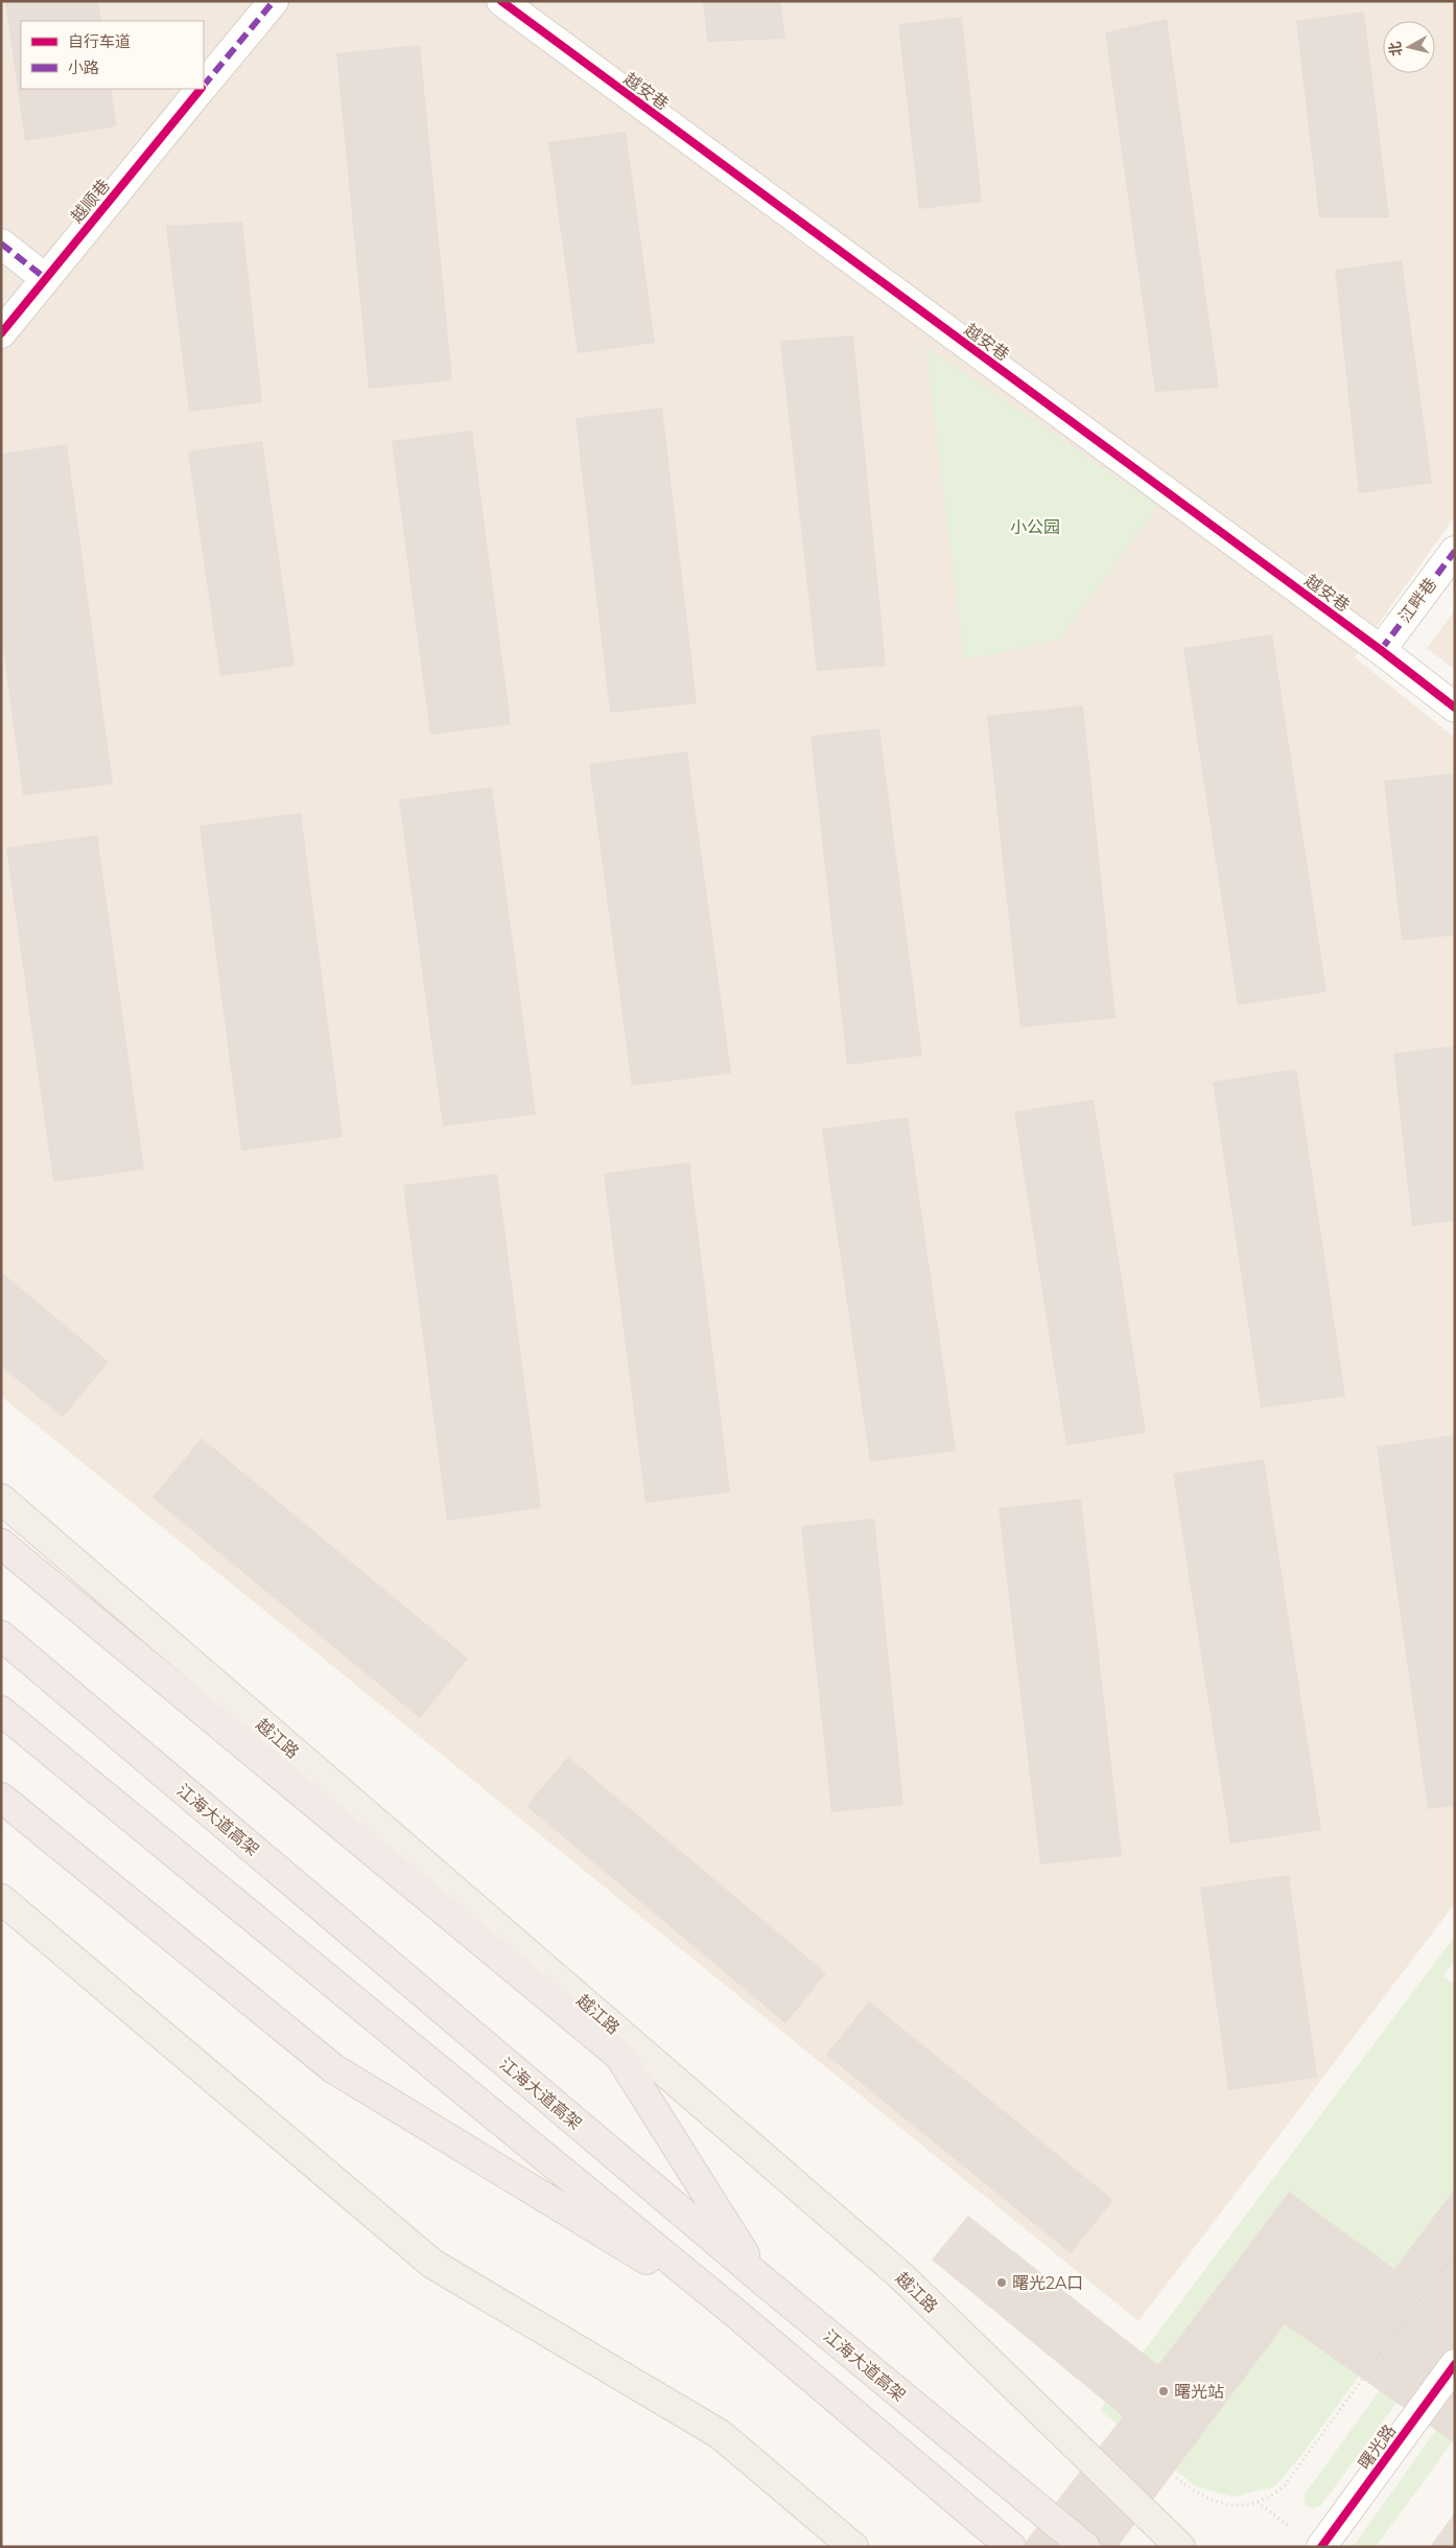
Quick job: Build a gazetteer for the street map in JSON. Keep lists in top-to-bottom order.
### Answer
{
  "streets": {
    "highway": ["江海大道高架"],
    "main road": ["越江路"],
    "street": [
      "越安巷",
      "越顺巷",
      "江畔巷",
      "曙光路"
    ]
  },
  "crossings": [
    ["越安巷", "江畔巷"]
  ],
  "parks": ["小公园"],
  "places": ["曙光2A口", "曙光站"],
  "legend": ["自行车道", "小路"],
  "north": "left"
}
